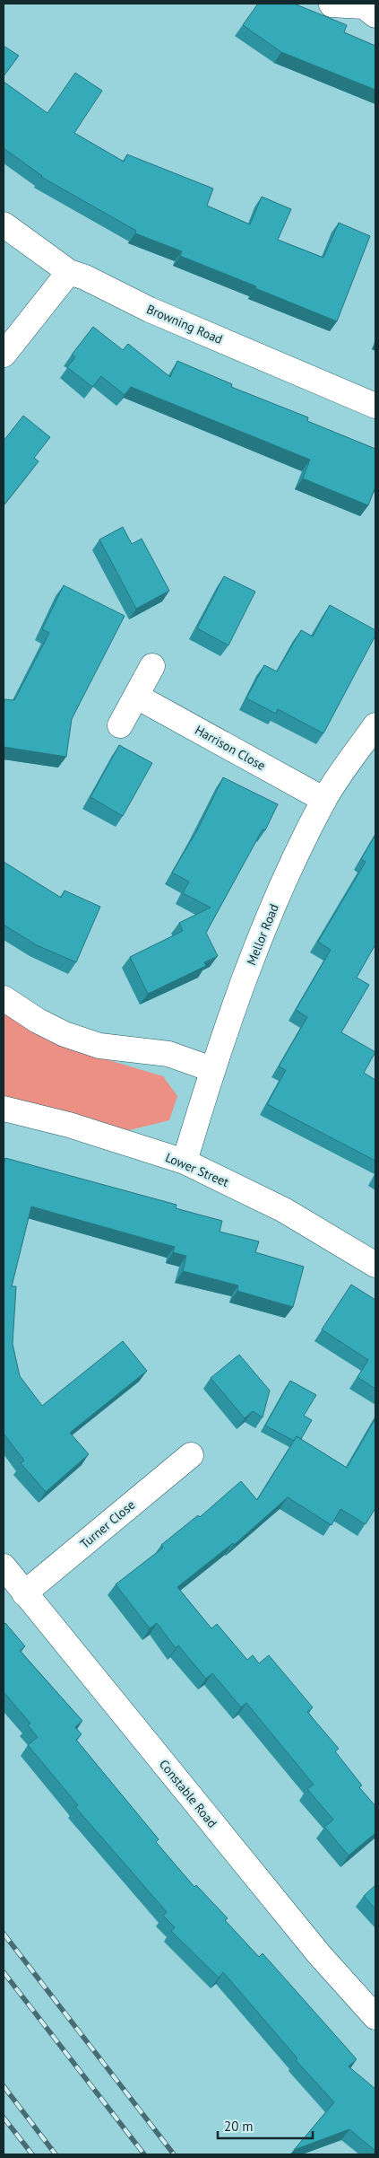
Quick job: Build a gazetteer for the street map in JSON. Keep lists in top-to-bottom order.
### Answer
{
  "streets": {
    "street": [
      "Browning Road",
      "Harrison Close",
      "Mellor Road",
      "Lower Street",
      "Turner Close",
      "Constable Road"
    ]
  },
  "crossings": [
    ["Harrison Close", "Mellor Road"],
    ["Mellor Road", "Lower Street"],
    ["Turner Close", "Constable Road"]
  ],
  "scale_bar": "20 m"
}
